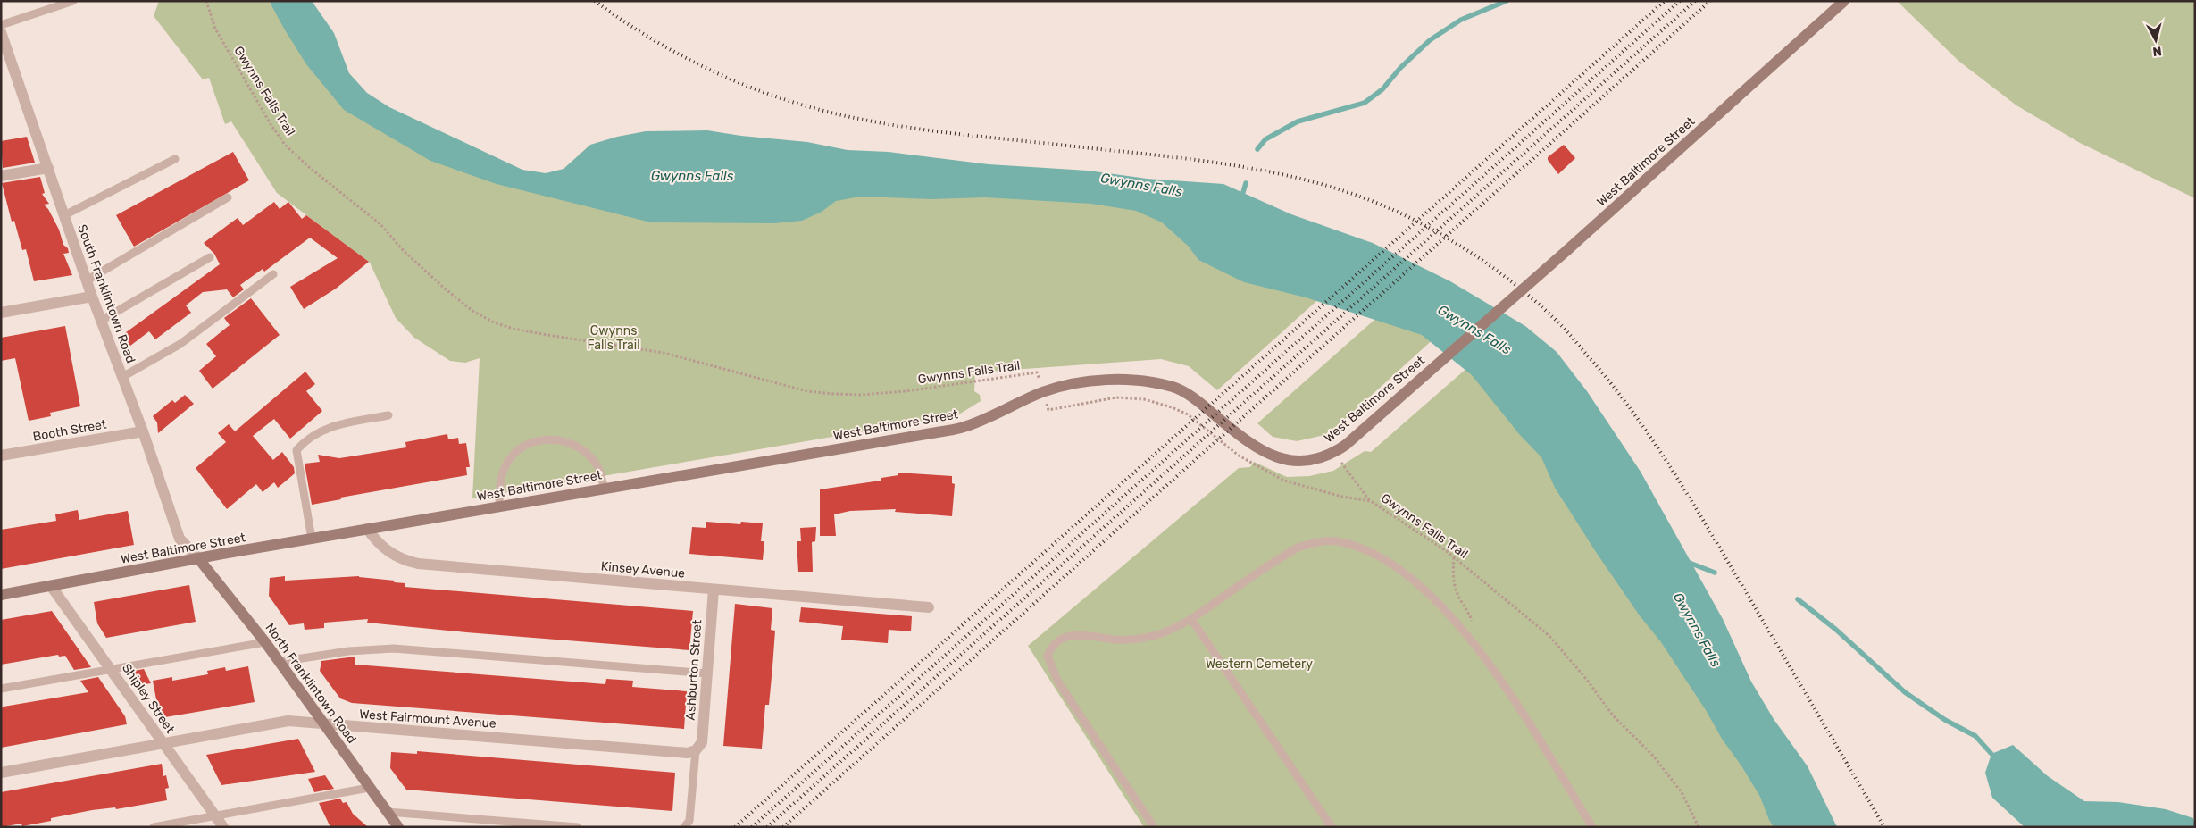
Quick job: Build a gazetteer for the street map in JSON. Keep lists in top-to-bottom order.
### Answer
{
  "streets": {
    "main road": ["West Baltimore Street", "North Franklintown Road"],
    "street": [
      "South Franklintown Road",
      "Booth Street",
      "Kinsey Avenue",
      "Ashburton Street",
      "Shipley Street",
      "West Fairmount Avenue"
    ],
    "path": ["Gwynns Falls Trail"]
  },
  "crossings": [
    ["West Baltimore Street", "South Franklintown Road"],
    ["West Baltimore Street", "Kinsey Avenue"],
    ["West Baltimore Street", "North Franklintown Road"],
    ["West Baltimore Street", "Shipley Street"],
    ["South Franklintown Road", "Booth Street"],
    ["South Franklintown Road", "North Franklintown Road"],
    ["Kinsey Avenue", "Ashburton Street"],
    ["Ashburton Street", "West Fairmount Avenue"],
    ["North Franklintown Road", "West Fairmount Avenue"],
    ["Shipley Street", "West Fairmount Avenue"]
  ],
  "water": ["Gwynns Falls"],
  "parks": ["Gwynns Falls Trail", "Western Cemetery"],
  "north": "bottom"
}
